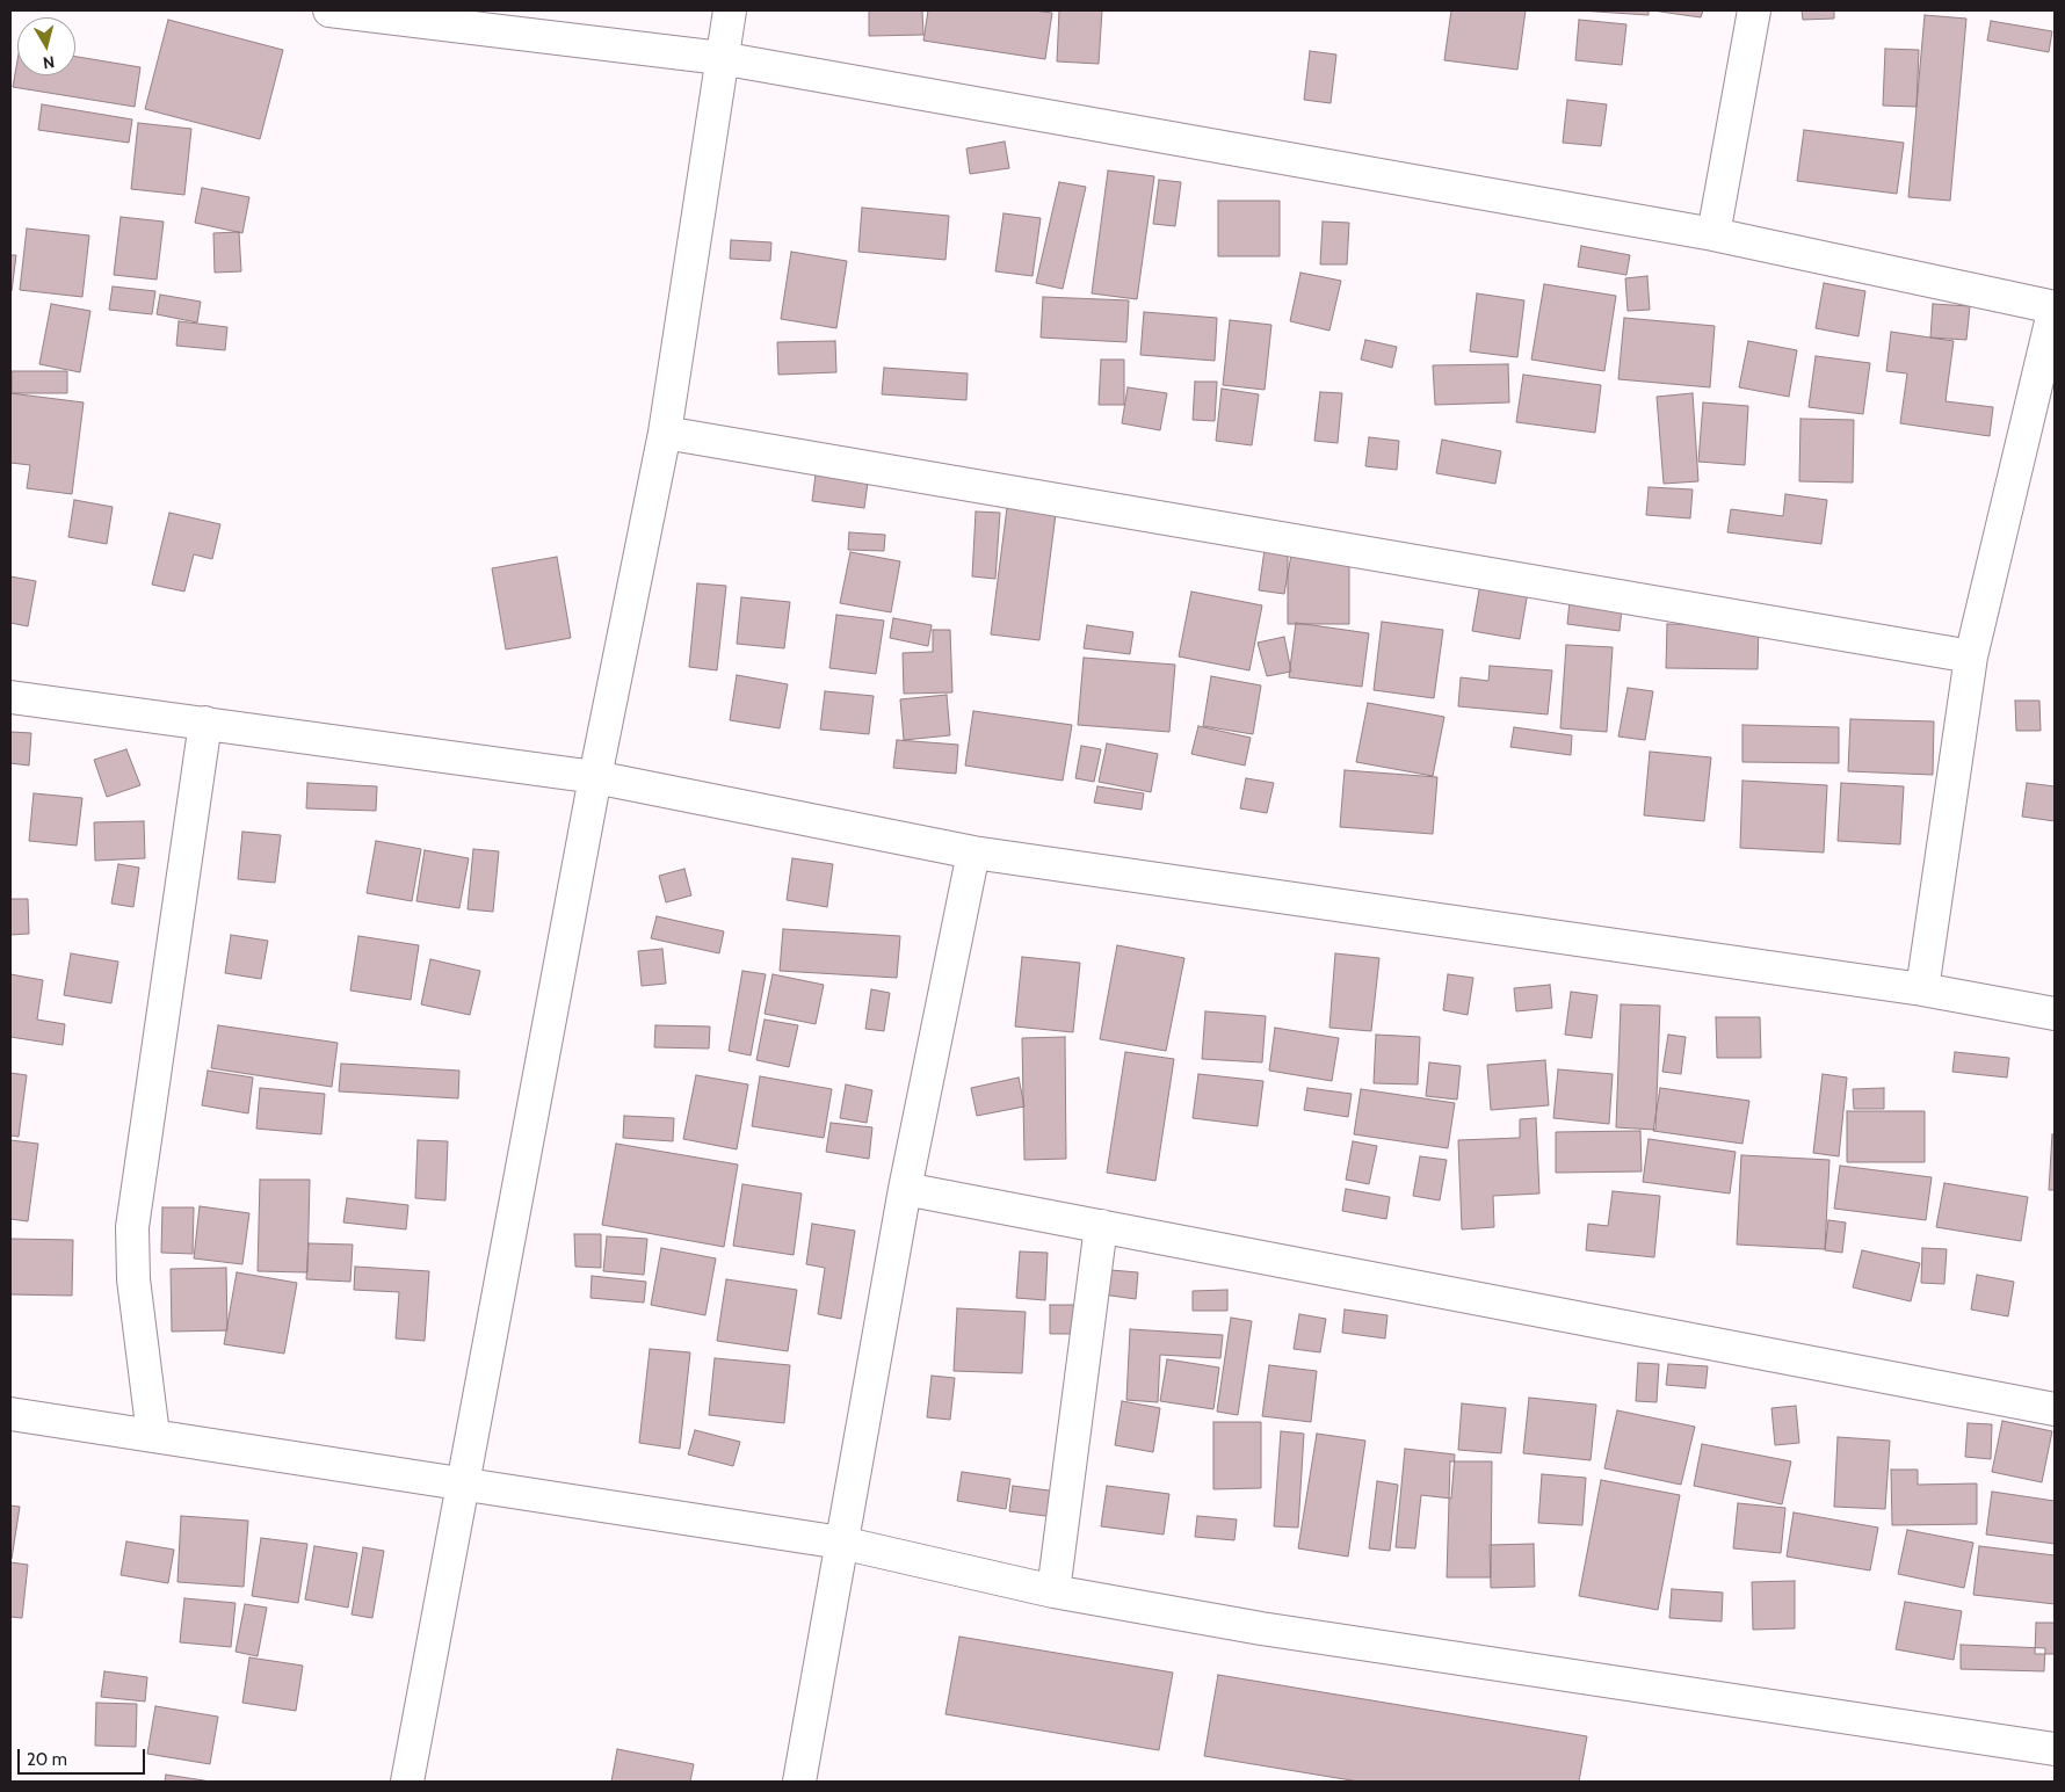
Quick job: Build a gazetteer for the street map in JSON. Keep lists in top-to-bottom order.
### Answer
{
  "scale_bar": "20 m",
  "north": "bottom"
}
